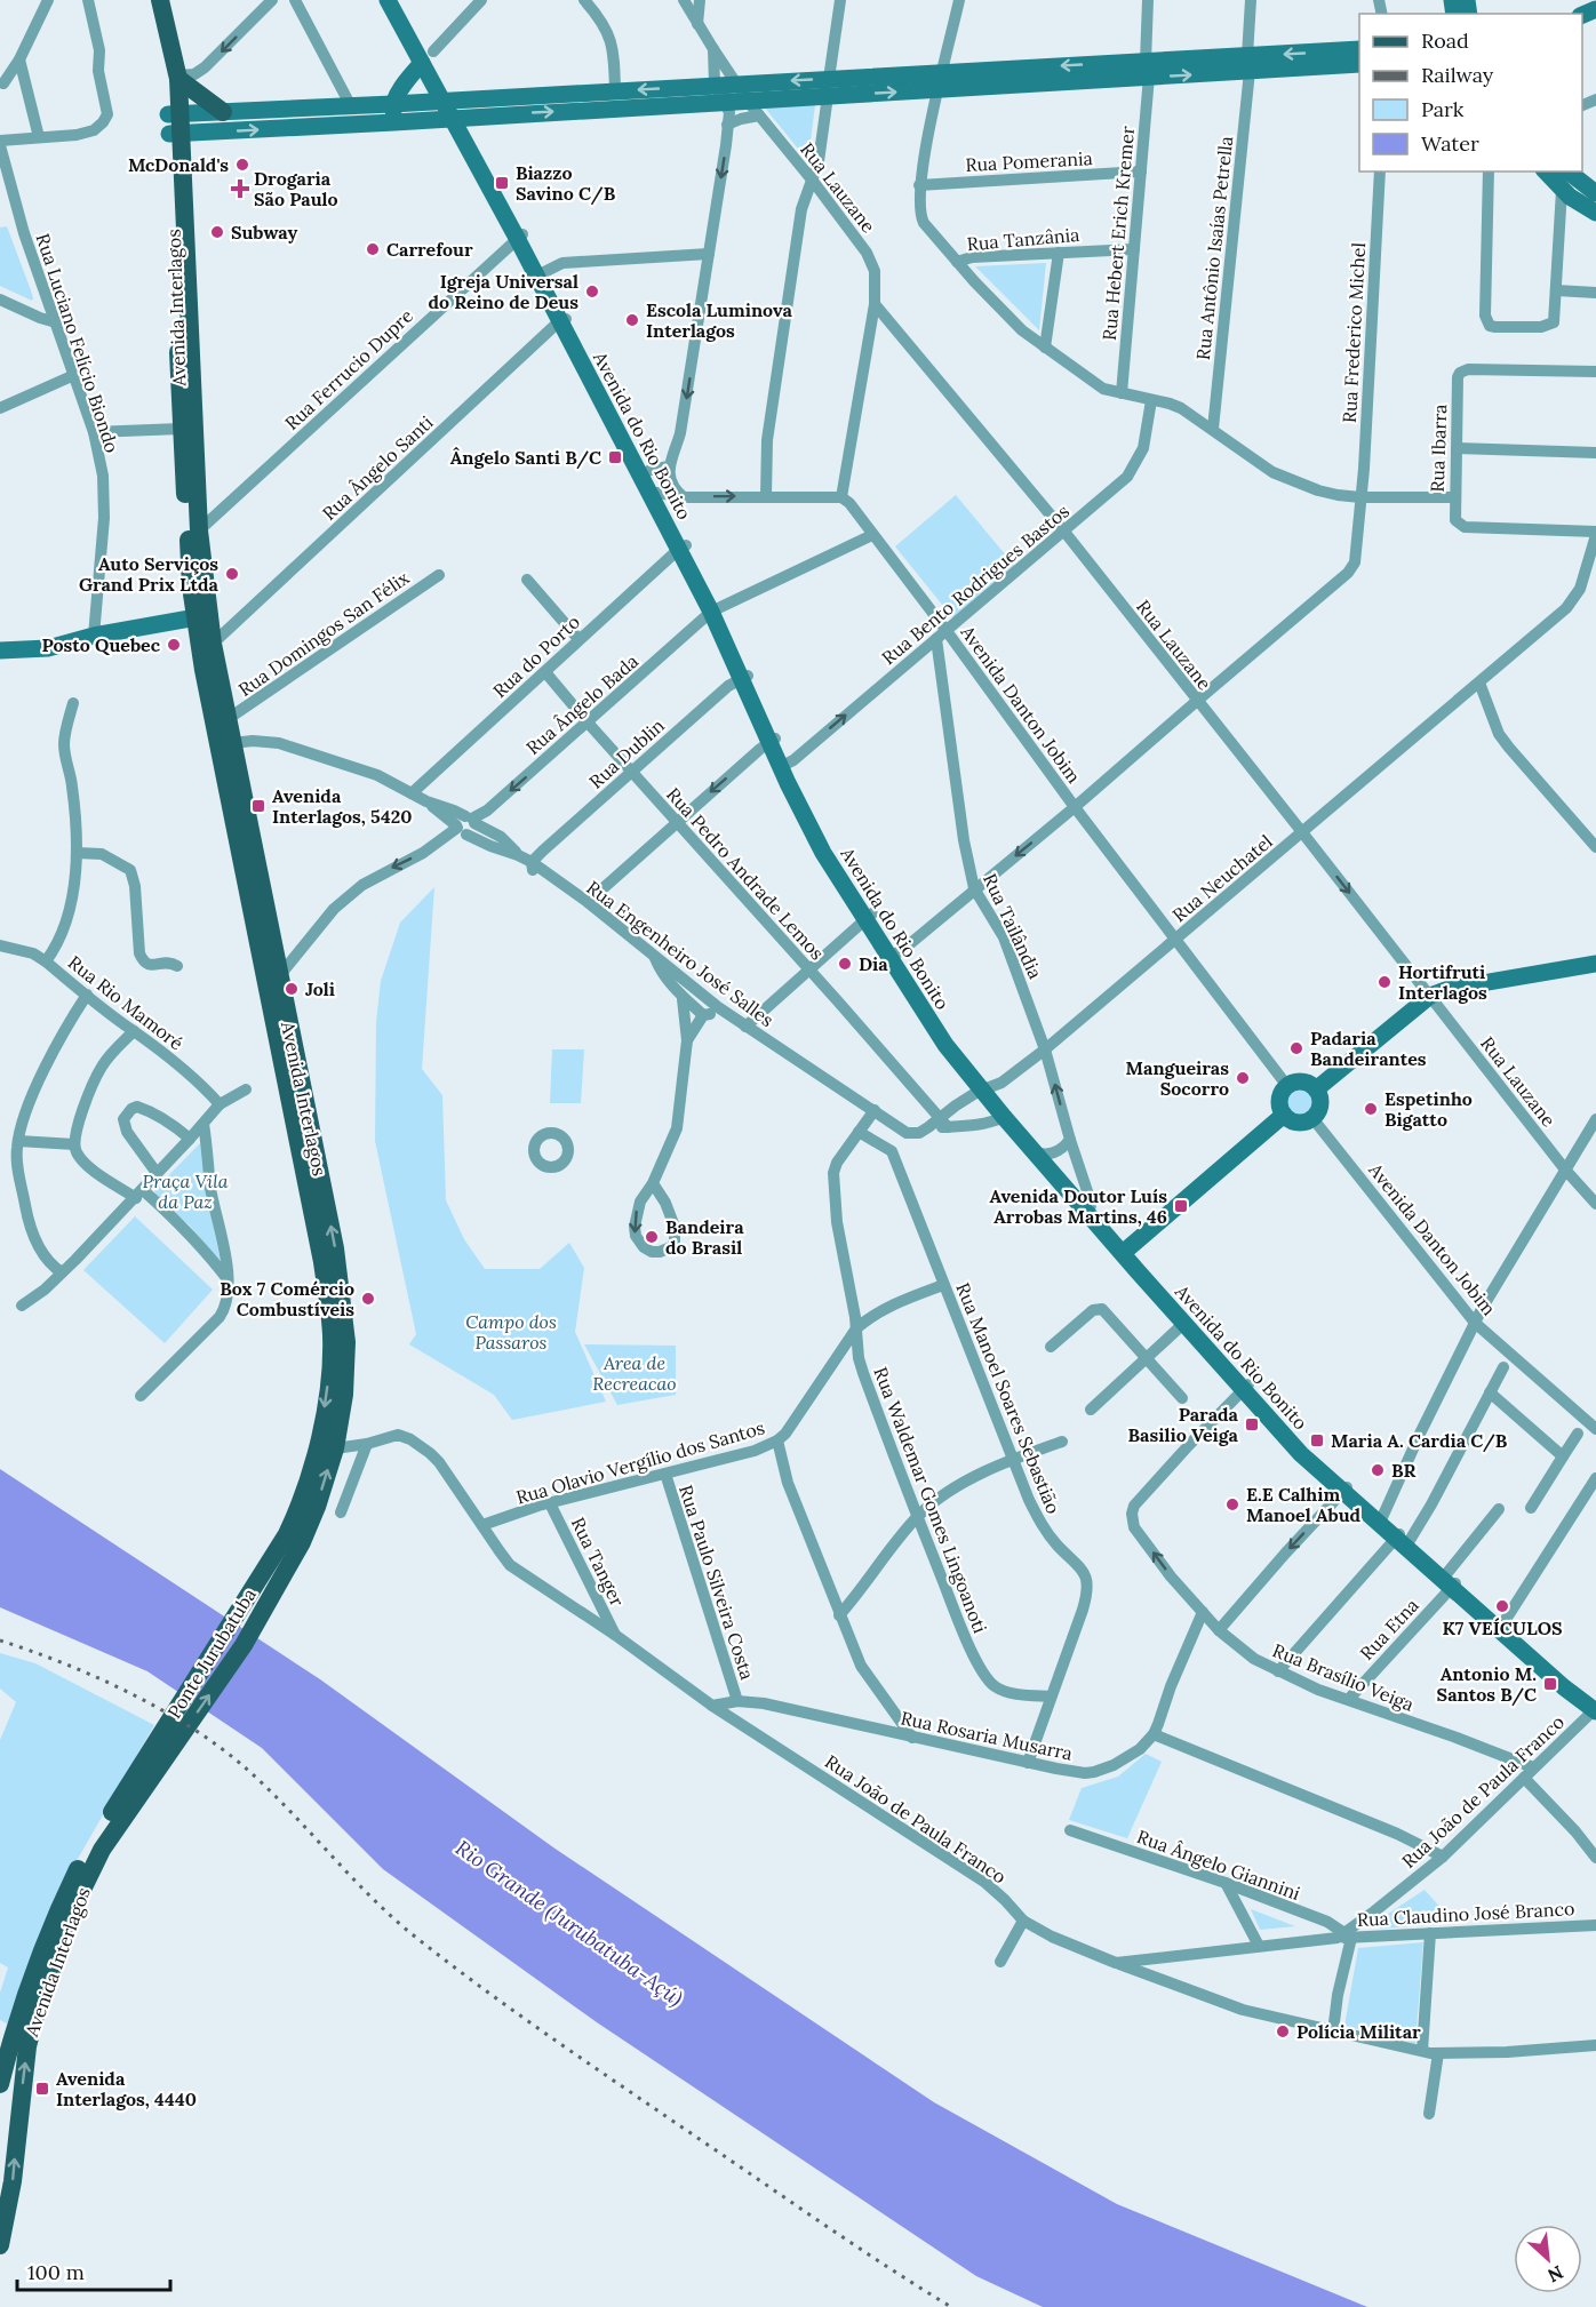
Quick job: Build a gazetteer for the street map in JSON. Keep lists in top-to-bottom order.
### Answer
{
  "streets": {
    "main road": ["Avenida Interlagos", "Ponte Jurubatuba"],
    "street": [
      "Rua Pomerania",
      "Rua Lauzane",
      "Rua Hebert Erich Kremer",
      "Rua Tanzânia",
      "Rua Antônio Isaías Petrella",
      "Rua Frederico Michel",
      "Rua Luciano Felício Biondo",
      "Rua Ferrucio Dupre",
      "Avenida do Rio Bonito",
      "Rua Ibarra",
      "Rua Ângelo Santi",
      "Rua Bento Rodrigues Bastos",
      "Rua Domingos San Félix",
      "Rua do Porto",
      "Rua Ângelo Bada",
      "Avenida Danton Jobim",
      "Rua Dublin",
      "Rua Pedro Andrade Lemos",
      "Rua Neuchatel",
      "Rua Tailândia",
      "Rua Engenheiro José Salles",
      "Rua Rio Mamoré",
      "Rua Manoel Soares Sebastião",
      "Rua Olavio Vergílio dos Santos",
      "Rua Waldemar Gomes Lingoanoti",
      "Rua Tanger",
      "Rua Paulo Silveira Costa",
      "Rua Etna",
      "Rua Brasílio Veiga",
      "Rua Rosaria Musarra",
      "Rua João de Paula Franco",
      "Rua Ângelo Giannini",
      "Rua Claudino José Branco"
    ]
  },
  "crossings": [
    ["Rua Pomerania", "Rua Hebert Erich Kremer"],
    ["Rua Lauzane", "Rua Frederico Michel"],
    ["Rua Lauzane", "Rua Bento Rodrigues Bastos"],
    ["Rua Lauzane", "Rua Neuchatel"],
    ["Rua Hebert Erich Kremer", "Rua Tanzânia"],
    ["Avenida Interlagos", "Rua Ferrucio Dupre"],
    ["Avenida Interlagos", "Rua Ângelo Santi"],
    ["Avenida Interlagos", "Rua Domingos San Félix"],
    ["Avenida Interlagos", "Rua Ângelo Bada"],
    ["Avenida Interlagos", "Rua Engenheiro José Salles"],
    ["Avenida Interlagos", "Ponte Jurubatuba"],
    ["Avenida Interlagos", "Rua João de Paula Franco"],
    ["Rua Frederico Michel", "Avenida do Rio Bonito"],
    ["Rua Frederico Michel", "Avenida Danton Jobim"],
    ["Rua Frederico Michel", "Rua Tailândia"],
    ["Rua Ferrucio Dupre", "Avenida do Rio Bonito"],
    ["Avenida do Rio Bonito", "Rua Ângelo Santi"],
    ["Avenida do Rio Bonito", "Rua Bento Rodrigues Bastos"],
    ["Avenida do Rio Bonito", "Rua do Porto"],
    ["Avenida do Rio Bonito", "Rua Ângelo Bada"],
    ["Avenida do Rio Bonito", "Rua Dublin"],
    ["Avenida do Rio Bonito", "Rua Neuchatel"],
    ["Avenida do Rio Bonito", "Rua Tailândia"],
    ["Avenida do Rio Bonito", "Rua Etna"],
    ["Avenida do Rio Bonito", "Rua Brasílio Veiga"],
    ["Avenida do Rio Bonito", "Rua João de Paula Franco"],
    ["Rua Ibarra", "Rua Neuchatel"],
    ["Rua Bento Rodrigues Bastos", "Avenida Danton Jobim"],
    ["Rua Bento Rodrigues Bastos", "Rua Tailândia"],
    ["Rua do Porto", "Rua Pedro Andrade Lemos"],
    ["Rua do Porto", "Rua Engenheiro José Salles"],
    ["Rua Ângelo Bada", "Avenida Danton Jobim"],
    ["Rua Ângelo Bada", "Rua Pedro Andrade Lemos"],
    ["Rua Ângelo Bada", "Rua Engenheiro José Salles"],
    ["Avenida Danton Jobim", "Rua Neuchatel"],
    ["Avenida Danton Jobim", "Rua Tailândia"],
    ["Rua Dublin", "Rua Pedro Andrade Lemos"],
    ["Rua Dublin", "Rua Engenheiro José Salles"],
    ["Rua Pedro Andrade Lemos", "Rua Neuchatel"],
    ["Rua Neuchatel", "Rua Tailândia"],
    ["Rua Engenheiro José Salles", "Rua Waldemar Gomes Lingoanoti"],
    ["Rua Manoel Soares Sebastião", "Rua Olavio Vergílio dos Santos"],
    ["Rua Manoel Soares Sebastião", "Rua Waldemar Gomes Lingoanoti"],
    ["Rua Manoel Soares Sebastião", "Rua Rosaria Musarra"],
    ["Rua Olavio Vergílio dos Santos", "Rua Waldemar Gomes Lingoanoti"],
    ["Rua Olavio Vergílio dos Santos", "Rua Tanger"],
    ["Rua Olavio Vergílio dos Santos", "Rua Paulo Silveira Costa"],
    ["Rua Olavio Vergílio dos Santos", "Rua João de Paula Franco"],
    ["Rua Tanger", "Rua João de Paula Franco"],
    ["Rua Paulo Silveira Costa", "Rua Rosaria Musarra"],
    ["Rua Etna", "Rua Brasílio Veiga"],
    ["Rua Brasílio Veiga", "Rua Rosaria Musarra"],
    ["Rua Brasílio Veiga", "Rua João de Paula Franco"],
    ["Rua Rosaria Musarra", "Rua João de Paula Franco"],
    ["Rua João de Paula Franco", "Rua Ângelo Giannini"],
    ["Rua João de Paula Franco", "Rua Claudino José Branco"],
    ["Rua Ângelo Giannini", "Rua Claudino José Branco"]
  ],
  "one_way": ["Rua Bento Rodrigues Bastos", "Rua Ângelo Bada"],
  "water": ["Rio Grande (Jurubatuba-Açú)"],
  "parks": ["Praça Vila da Paz", "Campo dos Passaros", "Area de Recreacao"],
  "places": {
    "other": [
      "McDonald's",
      "Subway",
      "Carrefour",
      "Igreja Universal do Reino de Deus",
      "Escola Luminova Interlagos",
      "Auto Serviços Grand Prix Ltda",
      "Posto Quebec",
      "Dia",
      "Hortifruti Interlagos",
      "Joli",
      "Padaria Bandeirantes",
      "Mangueiras Socorro",
      "Espetinho Bigatto",
      "Bandeira do Brasil",
      "Box 7 Comércio Combustíveis",
      "BR",
      "E.E Calhim Manoel Abud",
      "K7 VEÍCULOS",
      "Polícia Militar"
    ],
    "transit": [
      "Biazzo Savino C/B",
      "Ângelo Santi B/C",
      "Avenida Interlagos, 5420",
      "Avenida Doutor Luís Arrobas Martins, 46",
      "Parada Basilio Veiga",
      "Maria A. Cardia C/B",
      "Antonio M. Santos B/C",
      "Avenida Interlagos, 4440"
    ],
    "health": ["Drogaria São Paulo"]
  },
  "legend": [
    "Road",
    "Railway",
    "Park",
    "Water"
  ],
  "scale_bar": "100 m",
  "north": "bottom right"
}
